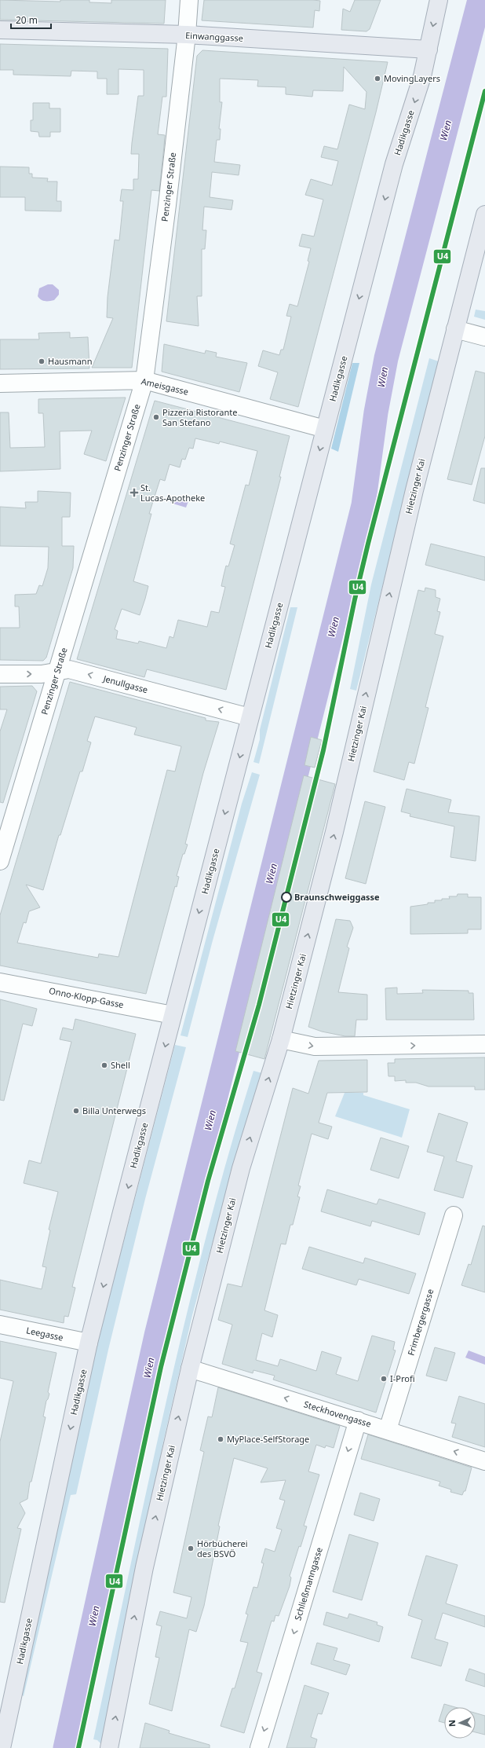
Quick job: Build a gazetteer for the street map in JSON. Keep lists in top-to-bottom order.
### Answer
{
  "streets": {
    "main road": ["Einwanggasse", "Hadikgasse", "Hietzinger Kai"],
    "street": [
      "Penzinger Straße",
      "Ameisgasse",
      "Jenullgasse",
      "Onno-Klopp-Gasse",
      "Frimbergergasse",
      "Leegasse",
      "Steckhovengasse",
      "Schließmanngasse"
    ]
  },
  "crossings": [
    ["Einwanggasse", "Hadikgasse"],
    ["Einwanggasse", "Penzinger Straße"],
    ["Hadikgasse", "Ameisgasse"],
    ["Hadikgasse", "Jenullgasse"],
    ["Hadikgasse", "Onno-Klopp-Gasse"],
    ["Hadikgasse", "Leegasse"],
    ["Penzinger Straße", "Ameisgasse"],
    ["Penzinger Straße", "Jenullgasse"],
    ["Hietzinger Kai", "Steckhovengasse"],
    ["Frimbergergasse", "Steckhovengasse"],
    ["Steckhovengasse", "Schließmanngasse"]
  ],
  "one_way": [
    "Hadikgasse",
    "Hietzinger Kai",
    "Steckhovengasse",
    "Schließmanngasse"
  ],
  "water": ["Wien"],
  "places": {
    "other": [
      "MovingLayers",
      "Hausmann",
      "Pizzeria Ristorante San Stefano",
      "Braunschweiggasse",
      "Shell",
      "Billa Unterwegs",
      "I-Profi",
      "MyPlace-SelfStorage",
      "Hörbücherei des BSVÖ"
    ],
    "health": ["St. Lucas-Apotheke"]
  },
  "lines": ["transit line U4"],
  "scale_bar": "20 m",
  "north": "left"
}
